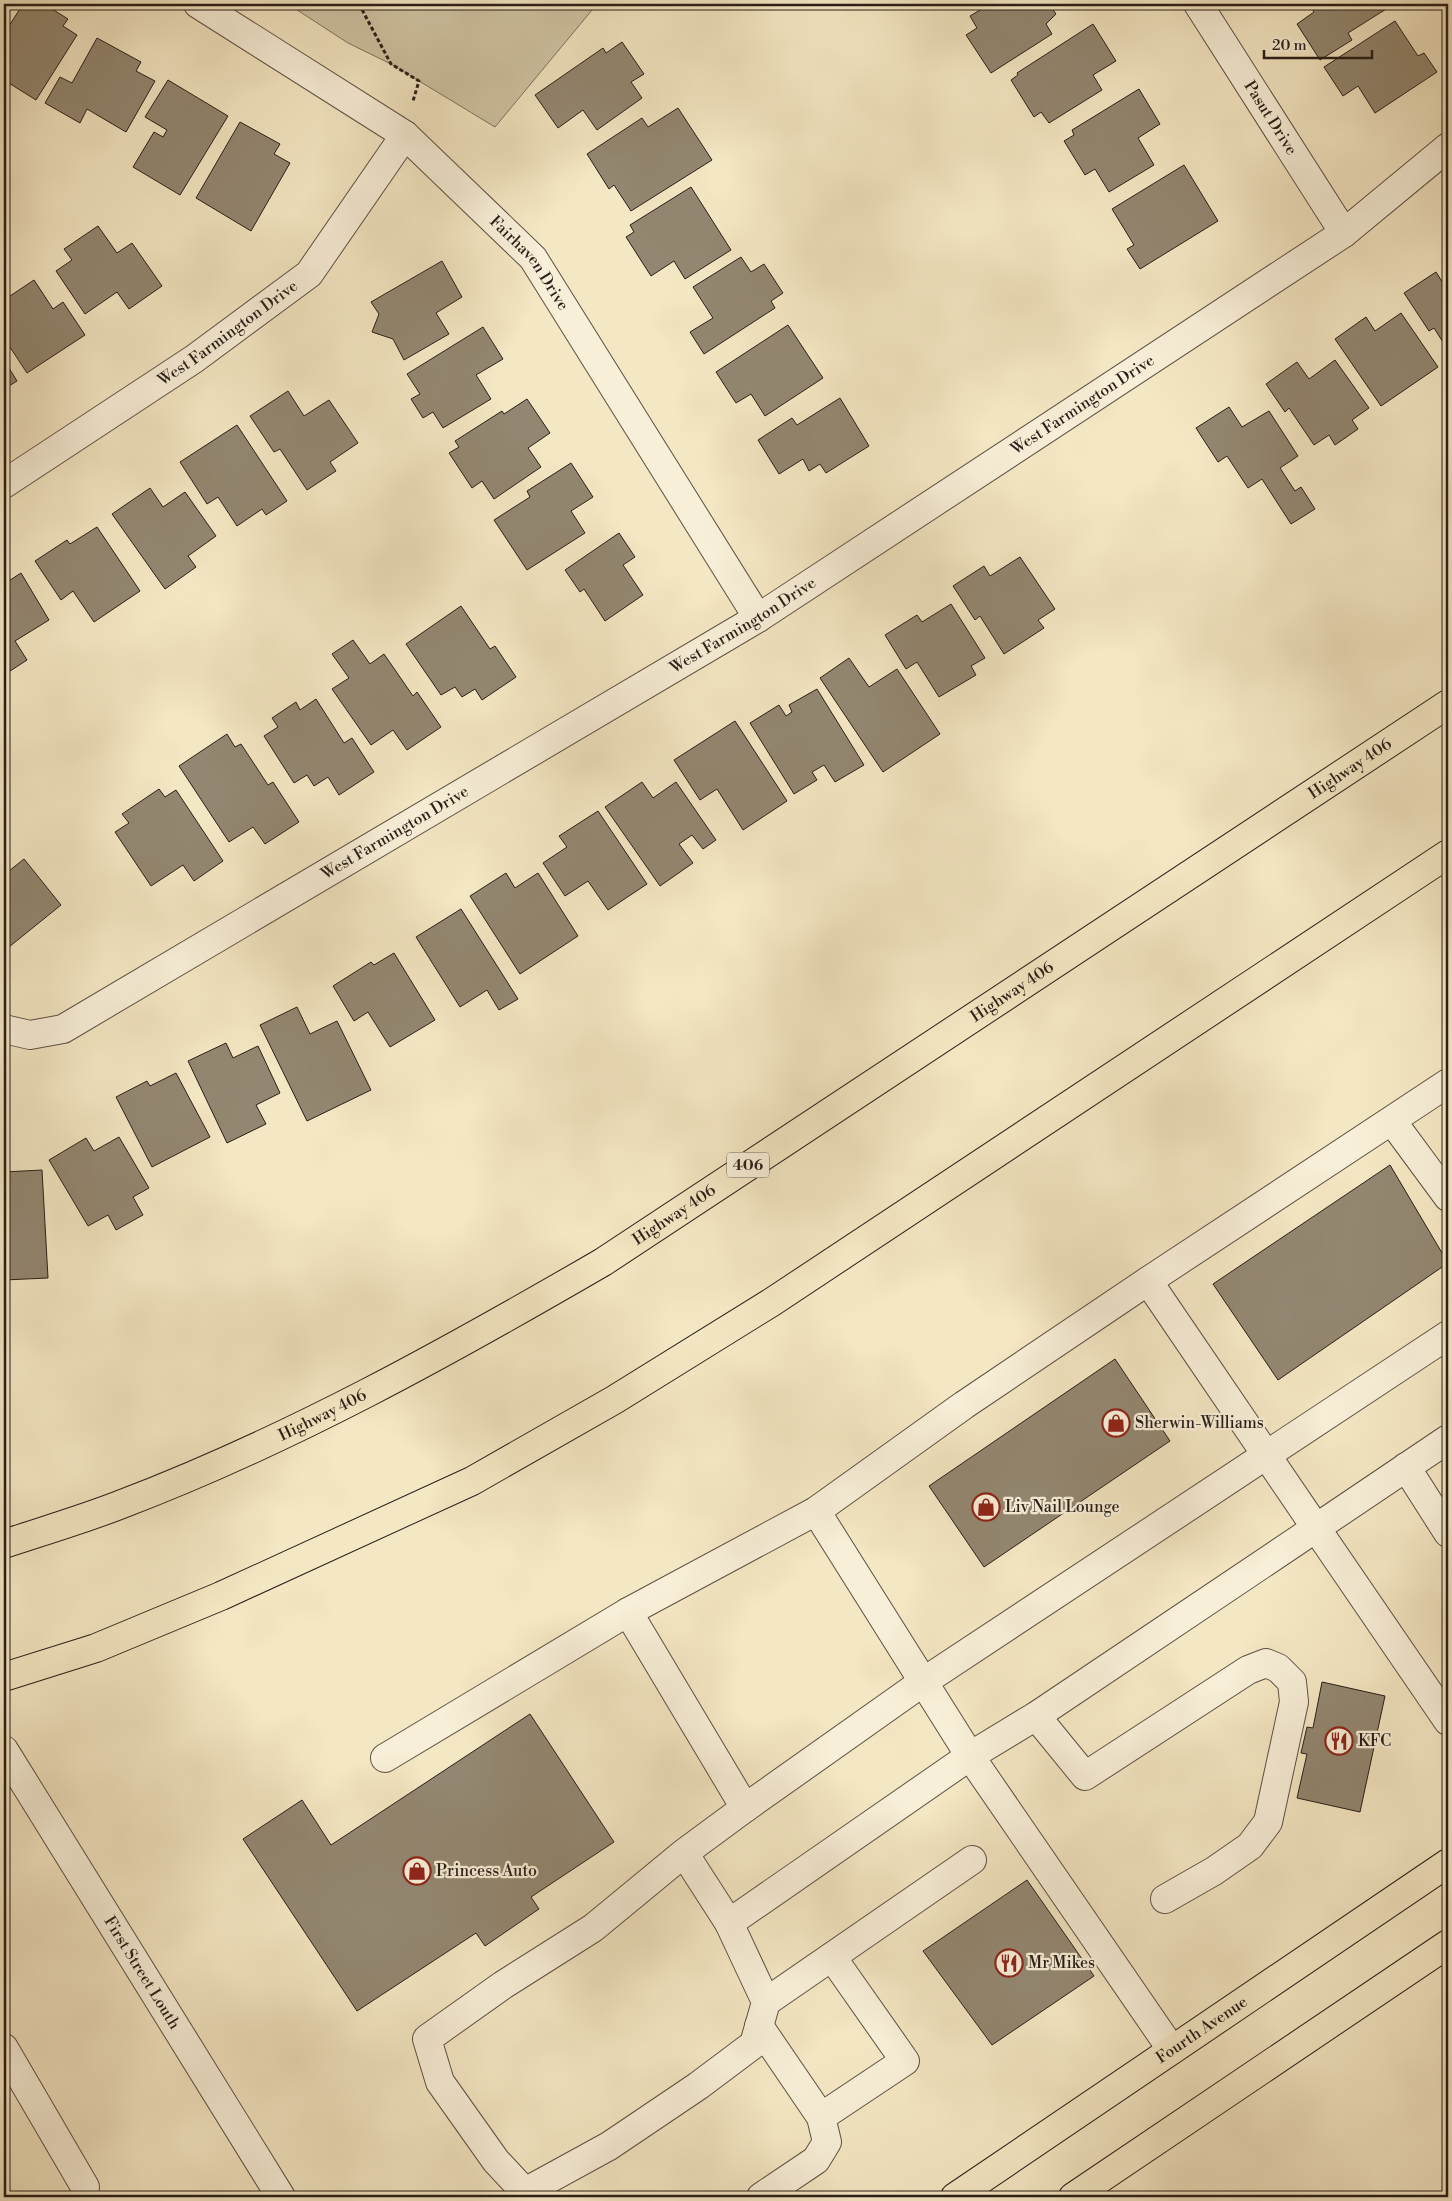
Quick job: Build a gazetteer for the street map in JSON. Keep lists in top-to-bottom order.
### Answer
{
  "streets": {
    "main road": ["Highway 406", "406", "Fourth Avenue"],
    "street": [
      "Pasut Drive",
      "Fairhaven Drive",
      "West Farmington Drive",
      "First Street Louth"
    ]
  },
  "crossings": [
    ["Pasut Drive", "West Farmington Drive"],
    ["Fairhaven Drive", "West Farmington Drive"]
  ],
  "places": {
    "shop": ["Sherwin-Williams", "Liv Nail Lounge", "Princess Auto"],
    "restaurant": ["KFC", "Mr Mikes"]
  },
  "scale_bar": "20 m"
}
